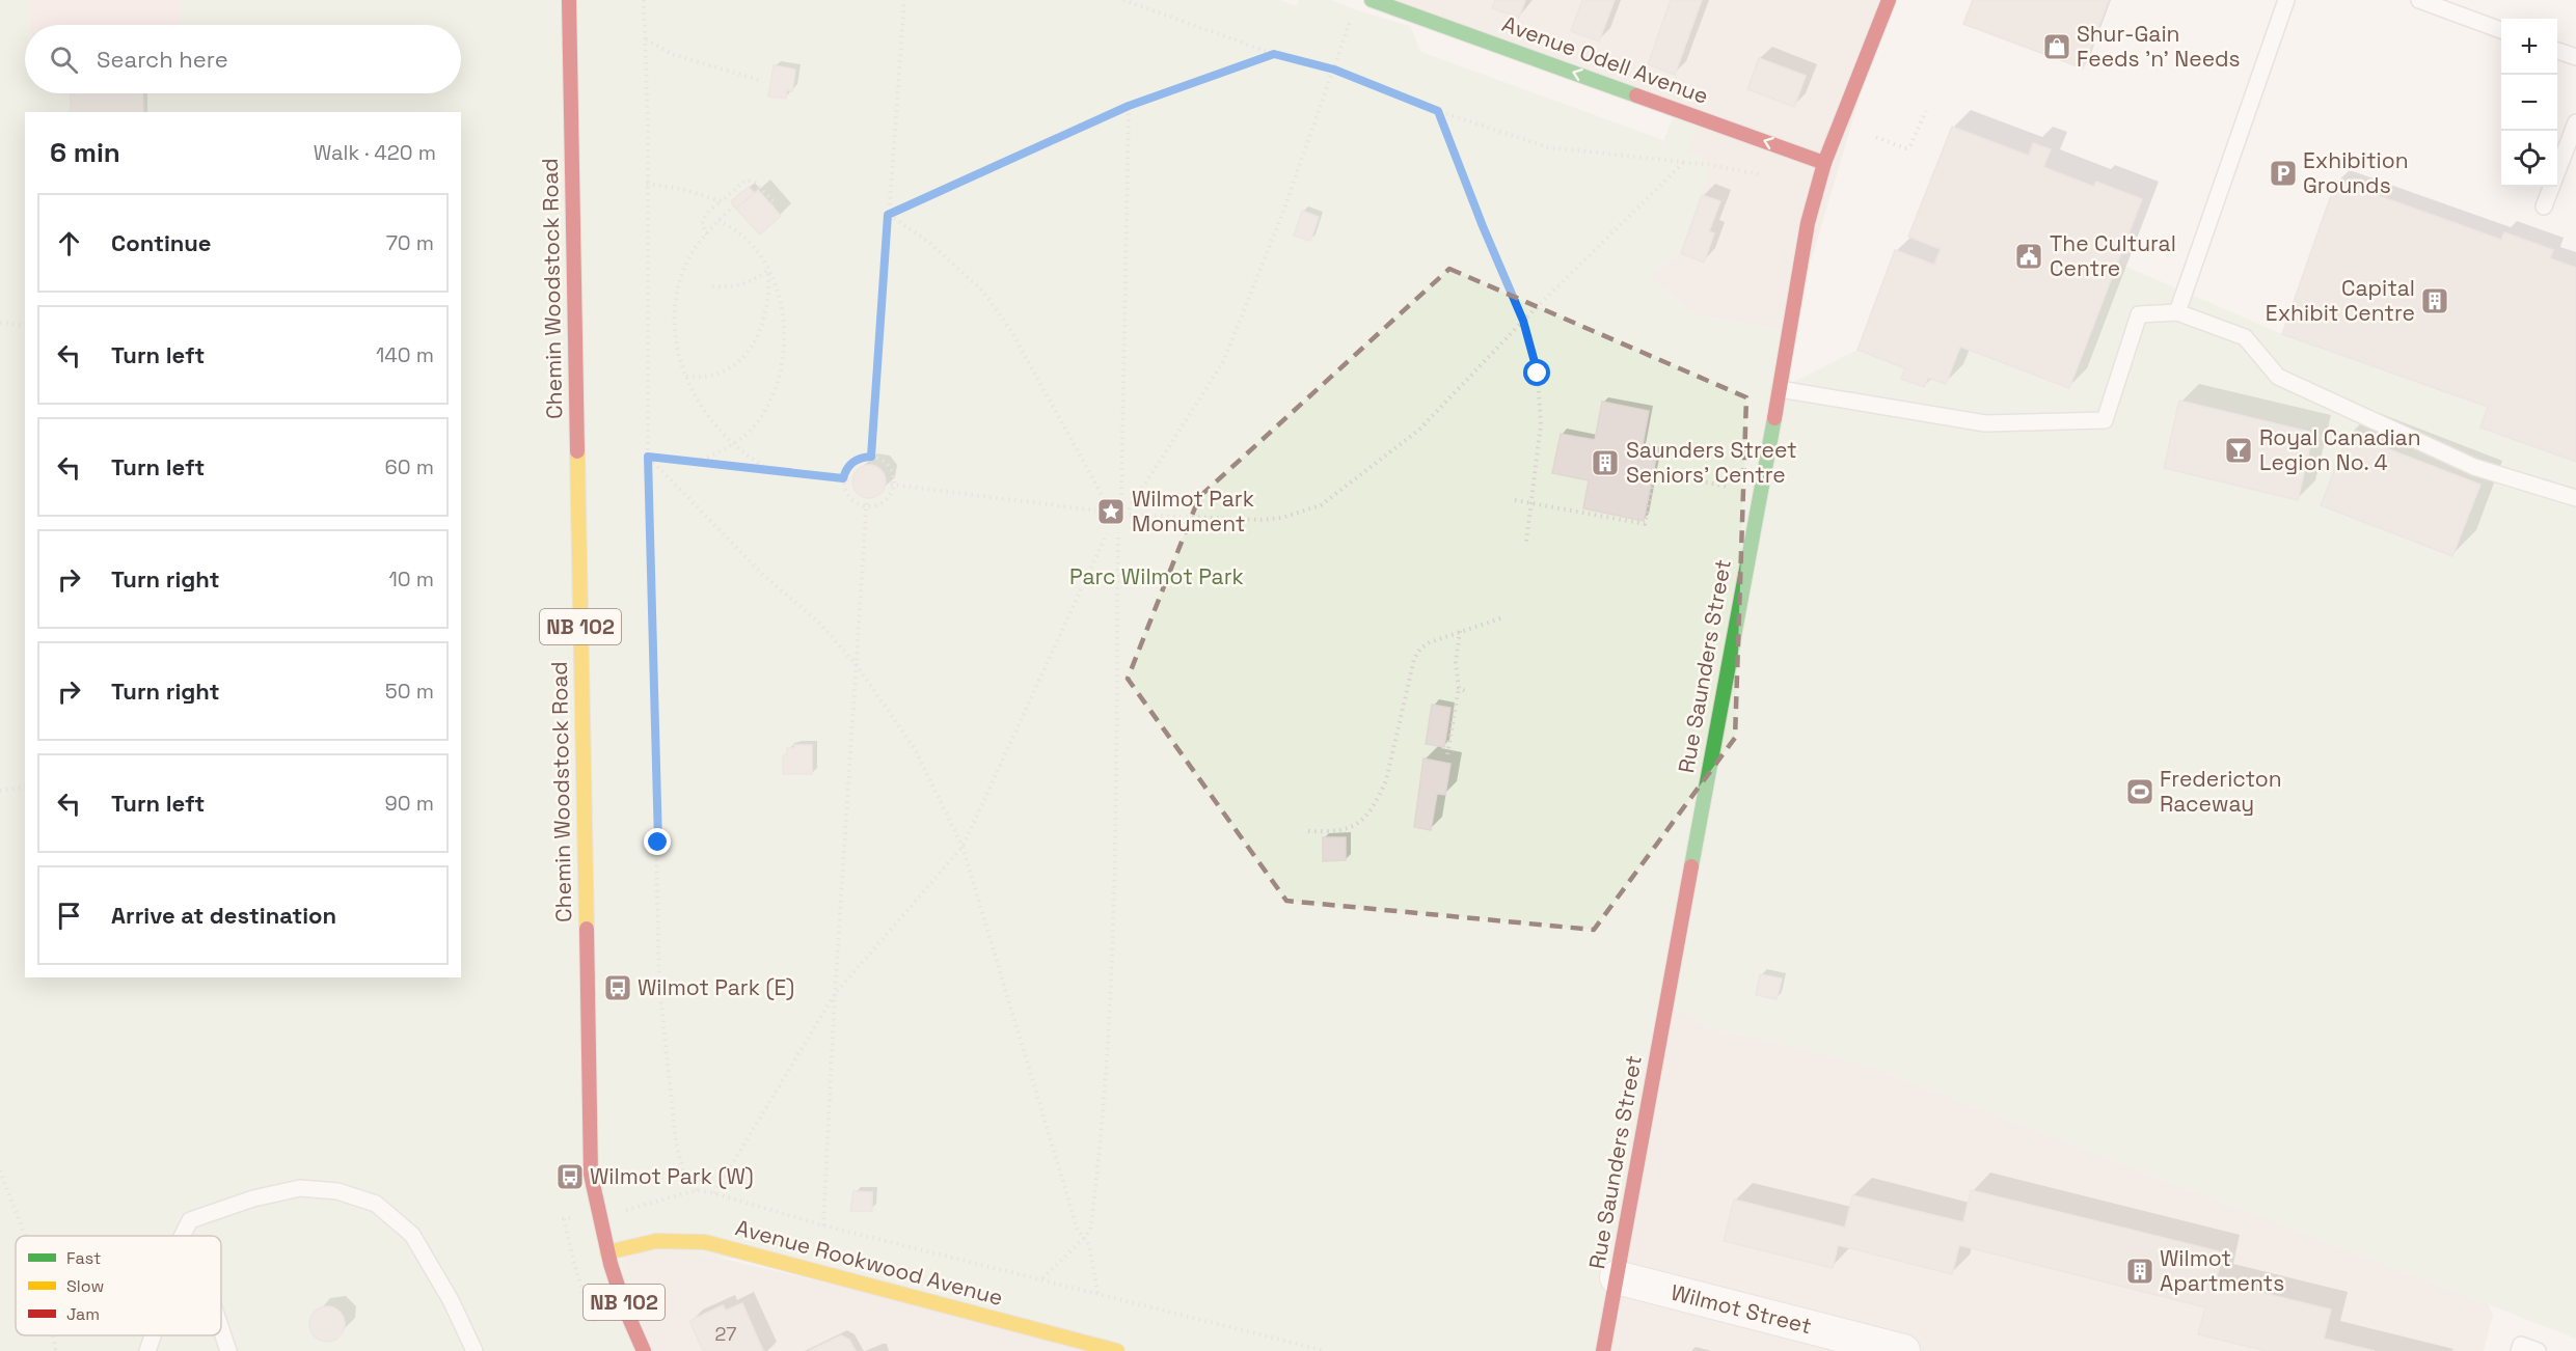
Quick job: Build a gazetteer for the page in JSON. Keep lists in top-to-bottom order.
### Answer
{
  "streets": {
    "street": [
      "Avenue Odell Avenue",
      "Chemin Woodstock Road",
      "NB 102",
      "Rue Saunders Street",
      "Avenue Rookwood Avenue",
      "Wilmot Street"
    ]
  },
  "crossings": [
    ["Avenue Odell Avenue", "Rue Saunders Street"],
    ["Chemin Woodstock Road", "Avenue Rookwood Avenue"],
    ["Rue Saunders Street", "Wilmot Street"]
  ],
  "one_way": ["Avenue Odell Avenue"],
  "parks": ["Parc Wilmot Park"],
  "places": {
    "shop": ["Shur-Gain Feeds 'n' Needs"],
    "parking": ["Exhibition Grounds"],
    "public building": ["The Cultural Centre"],
    "building": ["Capital Exhibit Centre", "Saunders Street Seniors' Centre", "Wilmot Apartments"],
    "bar": ["Royal Canadian Legion No. 4"],
    "place": ["Wilmot Park Monument"],
    "sports": ["Fredericton Raceway"],
    "bus stop": ["Wilmot Park (E)", "Wilmot Park (W)"]
  },
  "house_numbers": ["27"],
  "legend": ["Fast", "Slow", "Jam"],
  "page": {
    "map_buttons": ["+", "−"],
    "search": "Search here",
    "heading": ["6 min", "Walk · 420 m"],
    "list": [
      ["Continue", "70 m"],
      ["Turn left", "140 m"],
      ["Turn left", "60 m"],
      ["Turn right", "10 m"],
      ["Turn right", "50 m"],
      ["Turn left", "90 m"],
      "Arrive at destination"
    ]
  }
}
